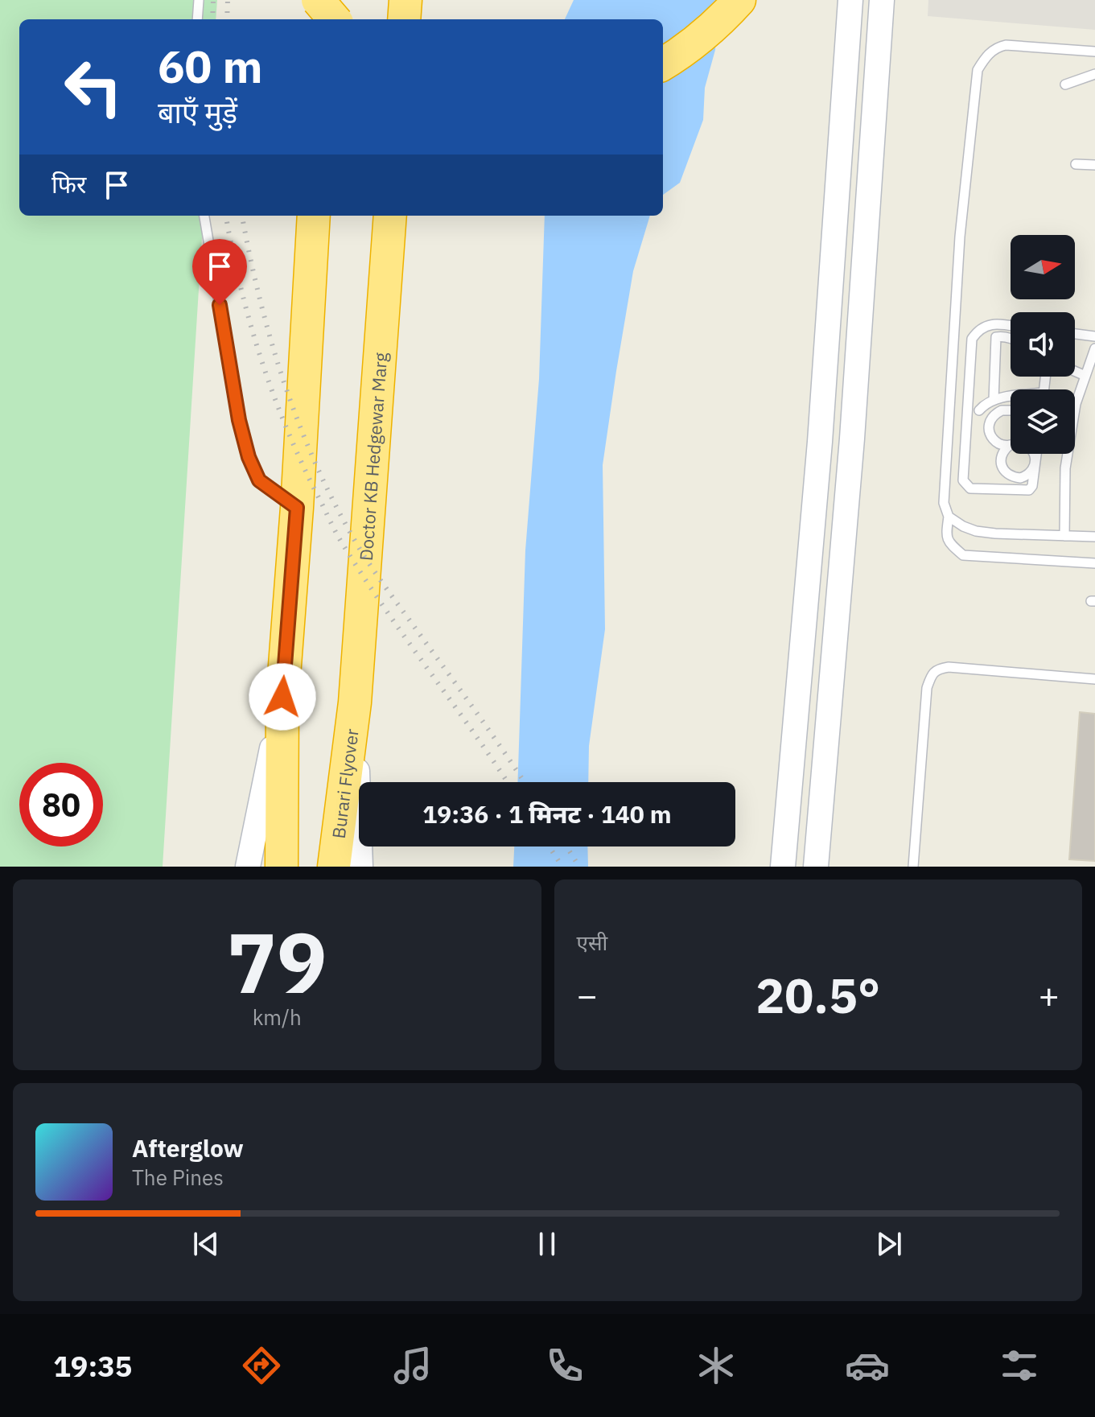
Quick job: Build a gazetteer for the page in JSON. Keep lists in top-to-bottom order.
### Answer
{
  "streets": {
    "highway": ["Doctor KB Hedgewar Marg", "Burari Flyover"]
  },
  "crossings": [
    ["Doctor KB Hedgewar Marg", "Burari Flyover"]
  ],
  "north": "right",
  "page": {
    "turn": ["60 m", "बाएँ मुड़ें"],
    "then": "फिर",
    "limit": "80",
    "trip": "19:36 · 1 मिनट · 140 m",
    "tile": [
      ["79", "km/h"],
      "एसी"
    ],
    "heat": ["−", "20.5°", "+"],
    "song": ["Afterglow", "The Pines"],
    "tabs": "19:35"
  }
}
